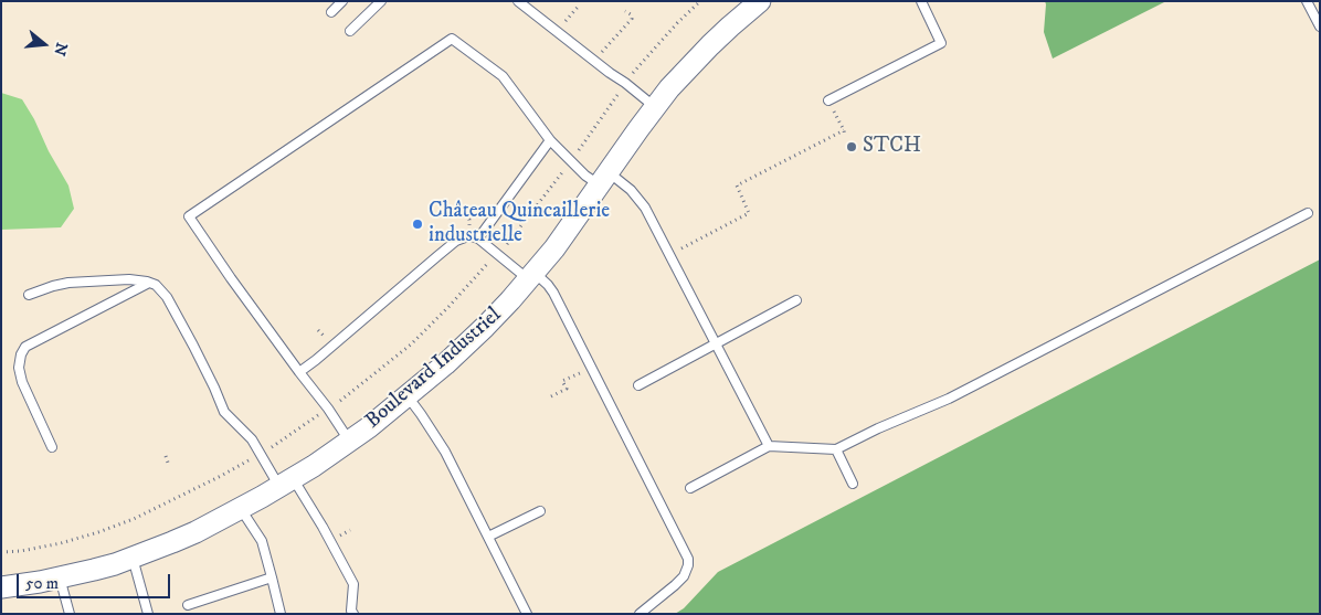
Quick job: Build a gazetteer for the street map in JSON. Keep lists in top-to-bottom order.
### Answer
{
  "streets": {
    "street": ["Boulevard Industriel"]
  },
  "places": ["STCH", "Château Quincaillerie industrielle"],
  "scale_bar": "50 m",
  "north": "right"
}
